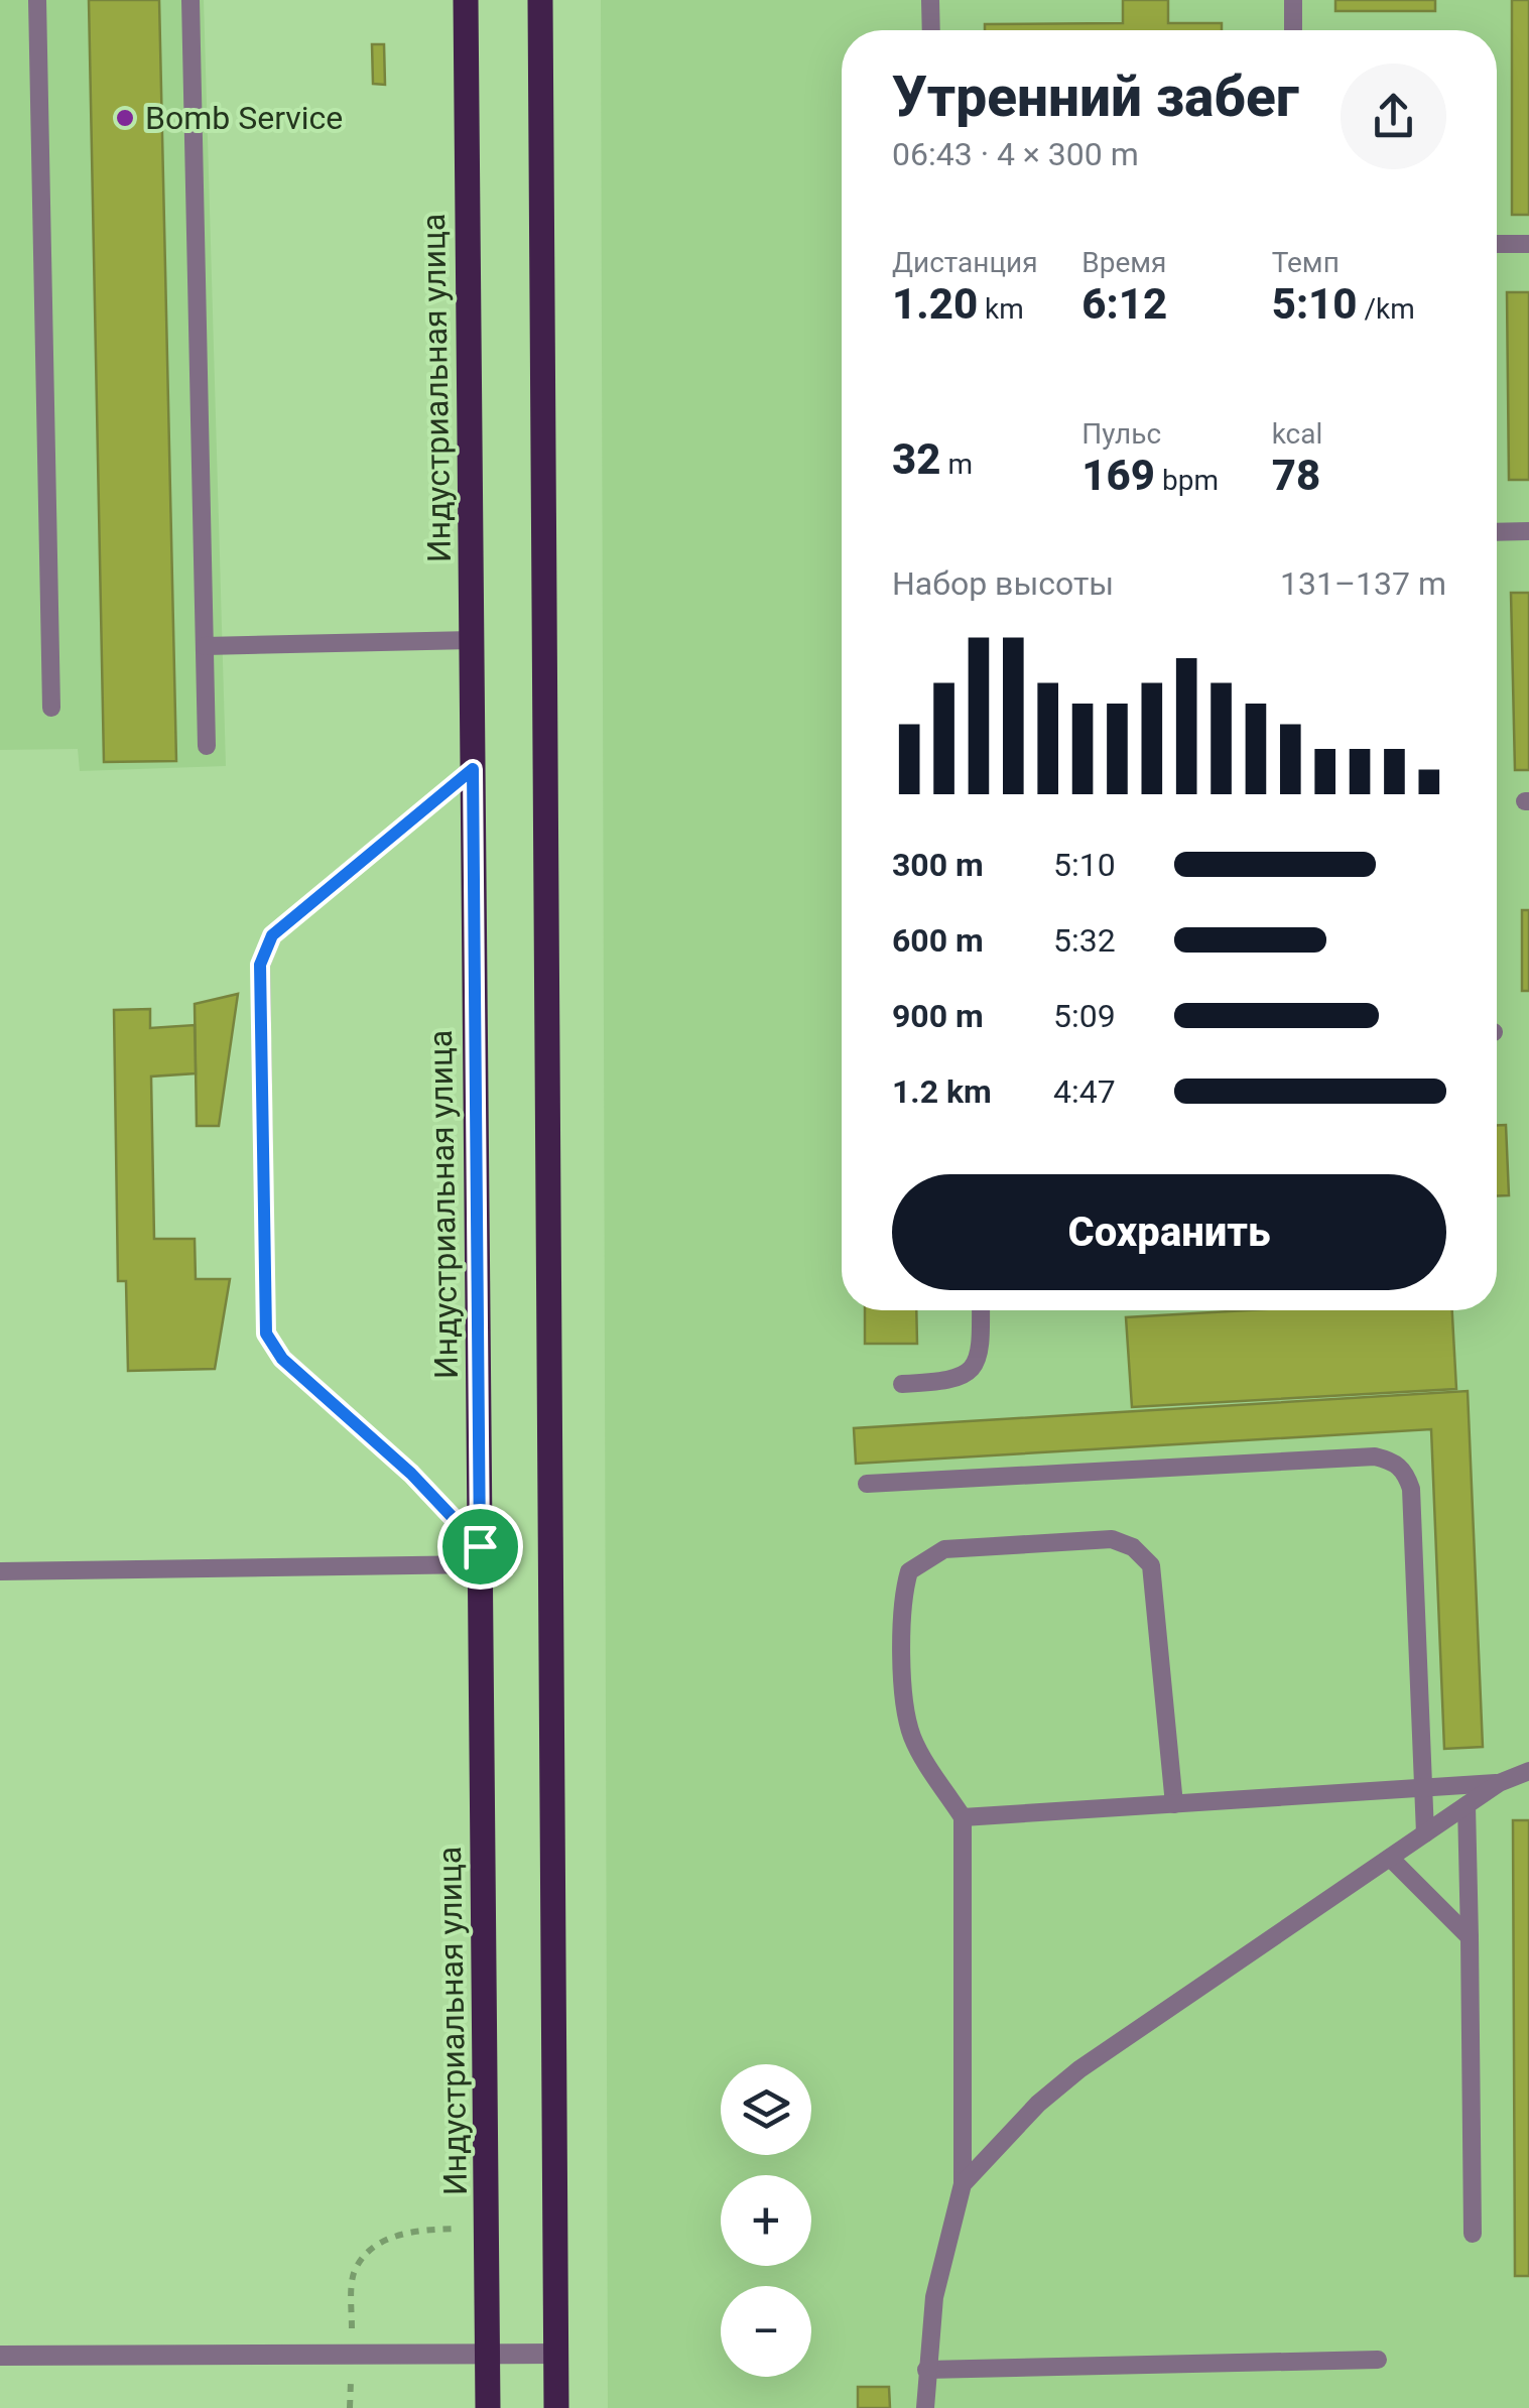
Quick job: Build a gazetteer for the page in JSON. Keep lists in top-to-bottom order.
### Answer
{
  "streets": {
    "main road": ["Индустриальная улица"]
  },
  "places": ["Bomb Service"],
  "page": {
    "heading": ["Утренний забег", "06:43 · 4 × 300 m"],
    "stats": [
      ["Дистанция", "1.20 km"],
      ["Время", "6:12"],
      ["Темп", "5:10 /km"],
      ["32 m"],
      ["Пульс", "169 bpm"],
      ["kcal", "78"]
    ],
    "chart": ["Набор высоты", "131–137 m"],
    "list": [
      {
        "name": "300 m",
        "note": "5:10"
      },
      {
        "name": "600 m",
        "note": "5:32"
      },
      {
        "name": "900 m",
        "note": "5:09"
      },
      {
        "name": "1.2 km",
        "note": "4:47"
      }
    ],
    "buttons": "Сохранить",
    "map_buttons": ["+", "−"]
  }
}
